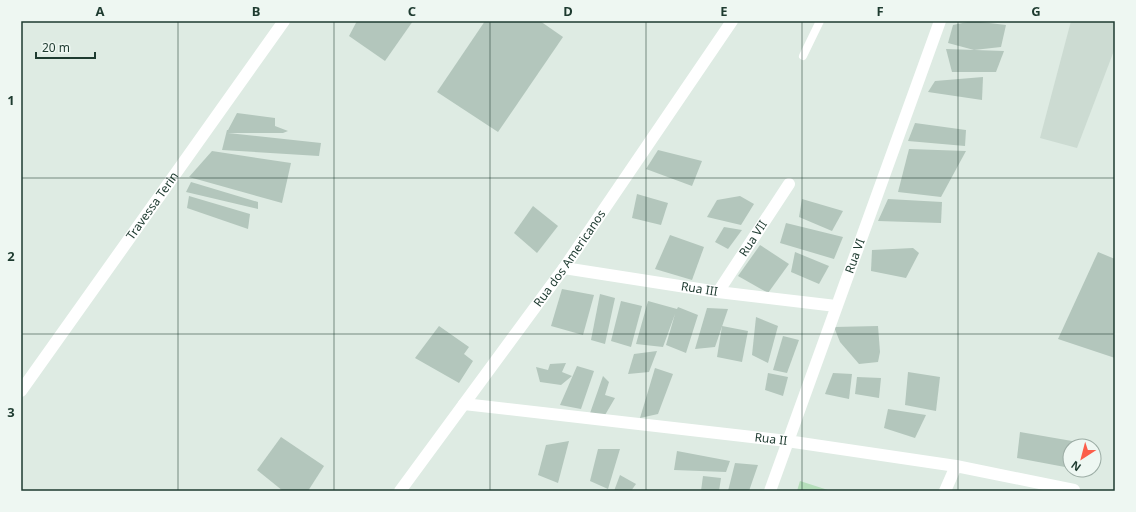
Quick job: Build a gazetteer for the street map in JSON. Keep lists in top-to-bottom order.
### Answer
{
  "streets": {
    "street": [
      "Travessa Terin",
      "Rua VII",
      "Rua VI",
      "Rua dos Americanos",
      "Rua III",
      "Rua II"
    ]
  },
  "crossings": [
    ["Rua VII", "Rua III"],
    ["Rua VI", "Rua III"],
    ["Rua VI", "Rua II"],
    ["Rua dos Americanos", "Rua III"],
    ["Rua dos Americanos", "Rua II"]
  ],
  "scale_bar": "20 m",
  "north": "bottom left",
  "grid": {
    "columns": [
      "A",
      "B",
      "C",
      "D",
      "E",
      "F",
      "G"
    ],
    "rows": ["1", "2", "3"]
  }
}
